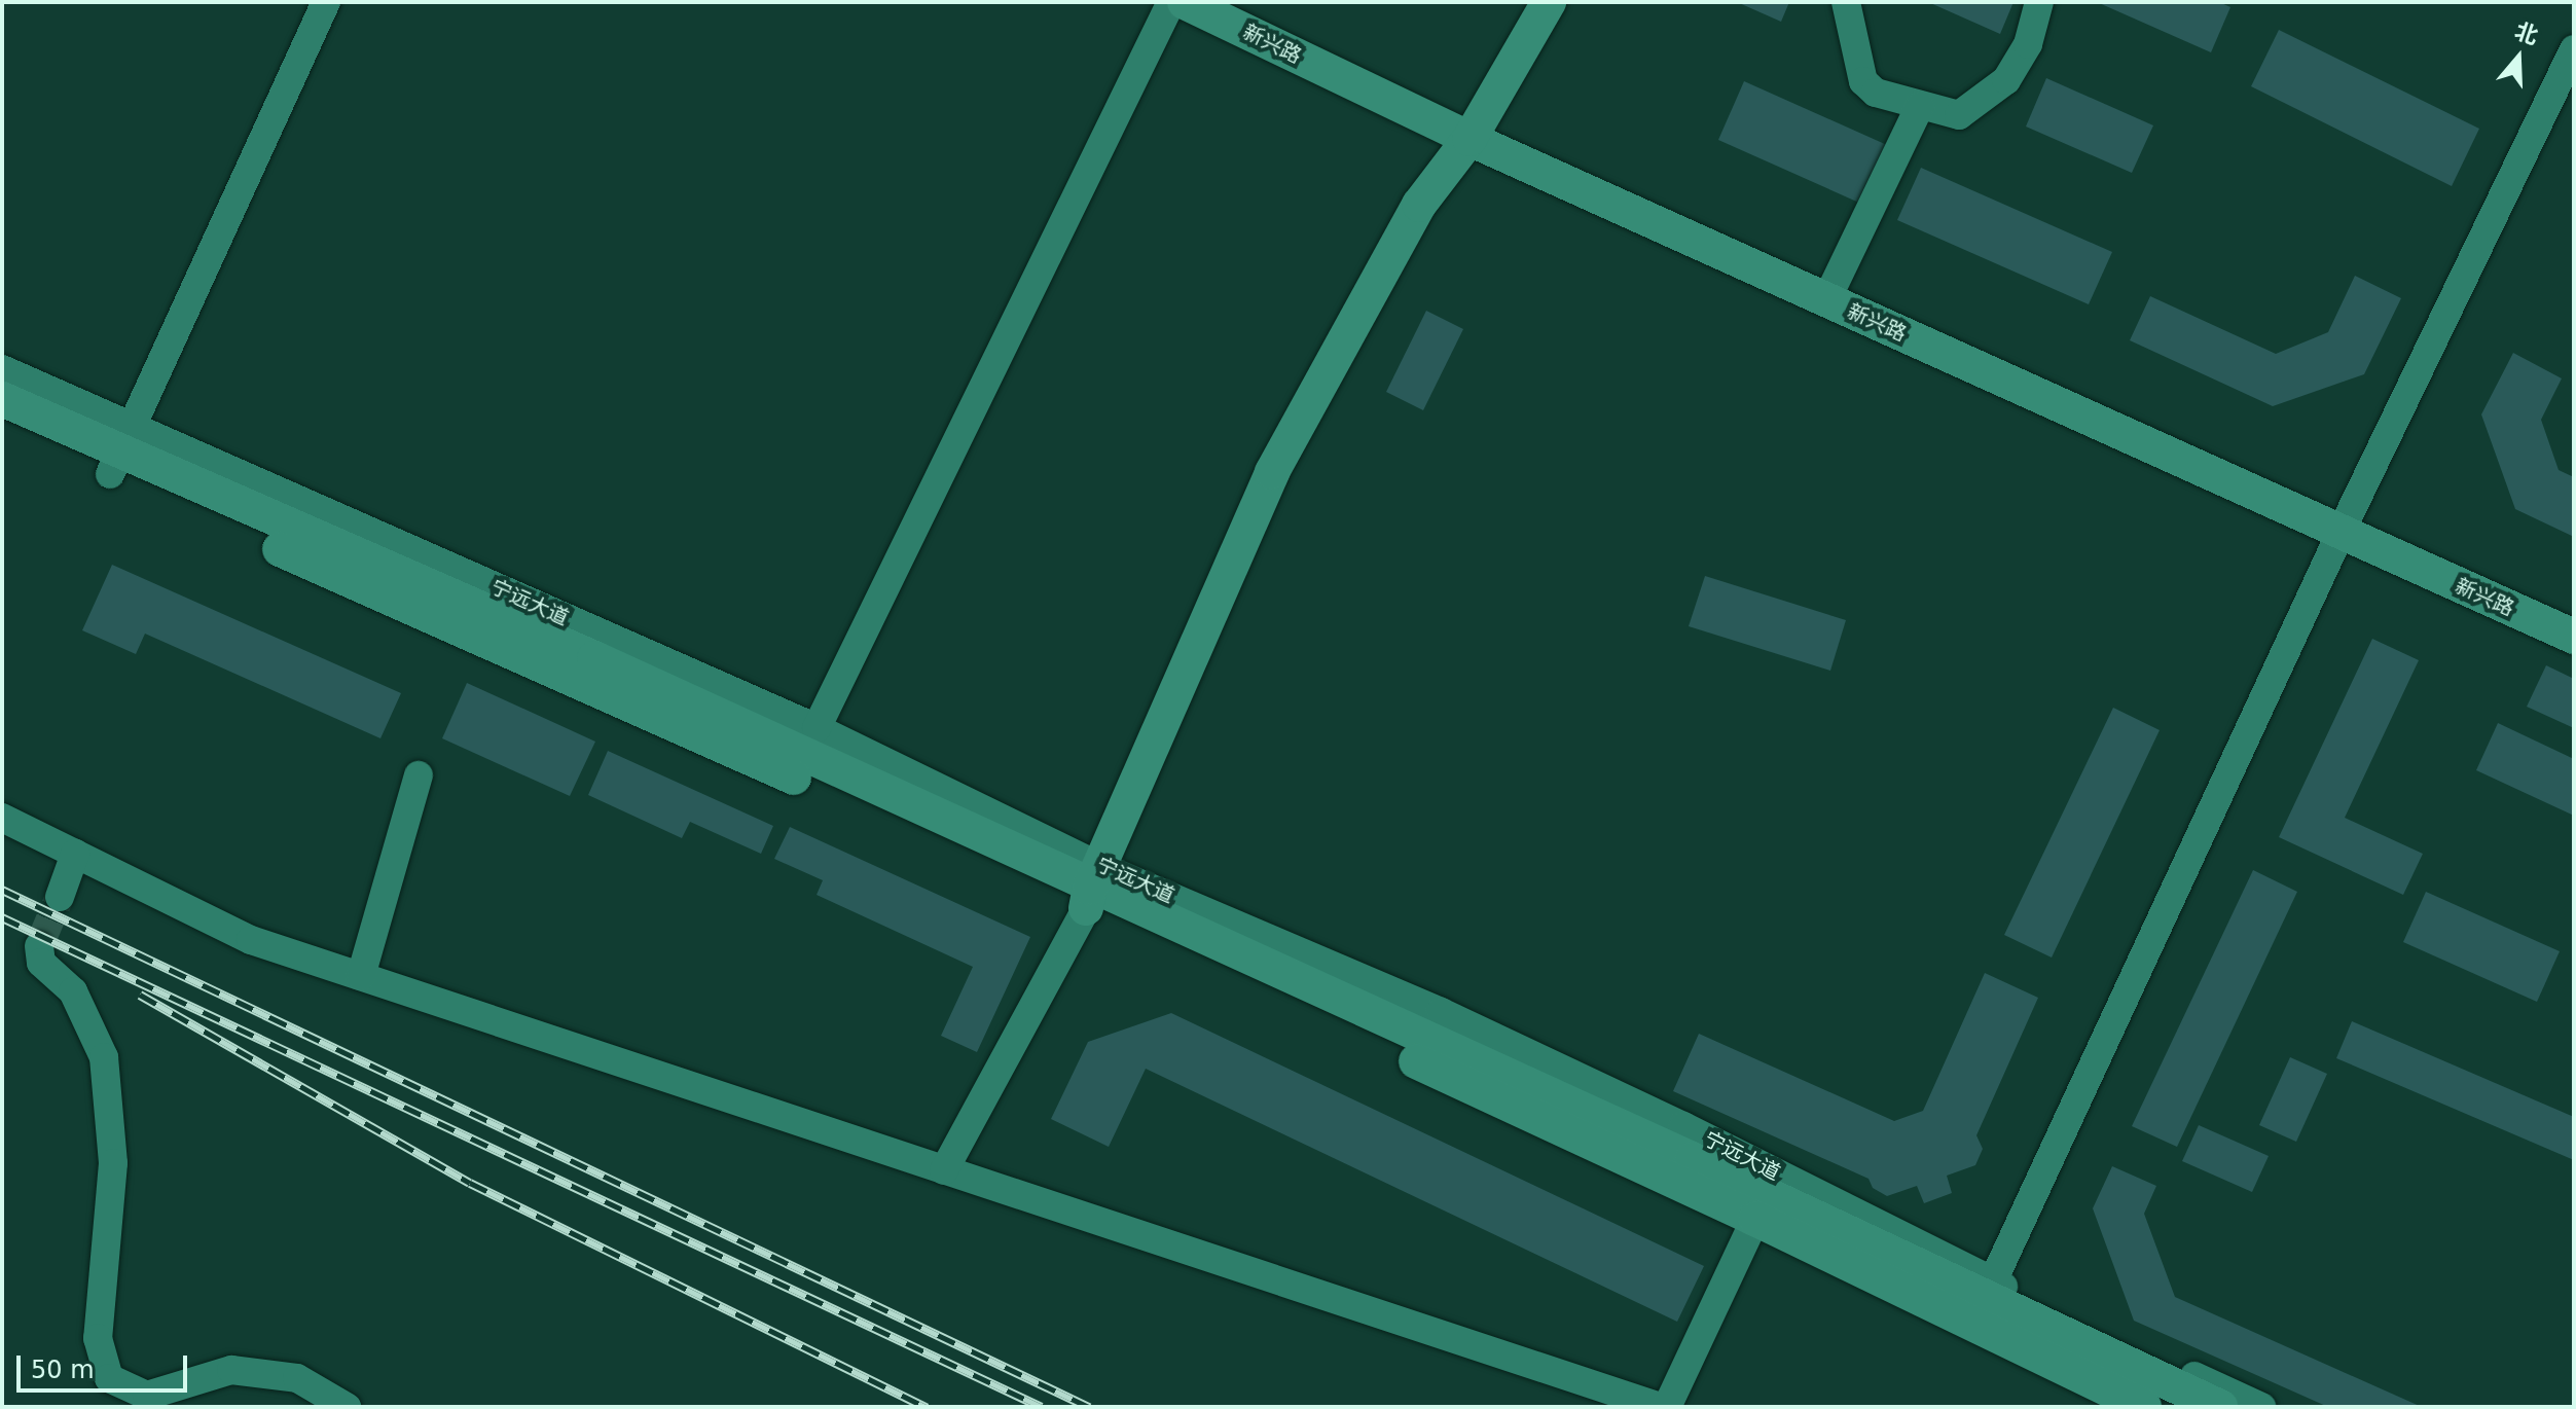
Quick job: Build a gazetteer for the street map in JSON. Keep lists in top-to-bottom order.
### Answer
{
  "streets": {
    "main road": ["新兴路", "宁远大道"]
  },
  "scale_bar": "50 m",
  "north": "top"
}
